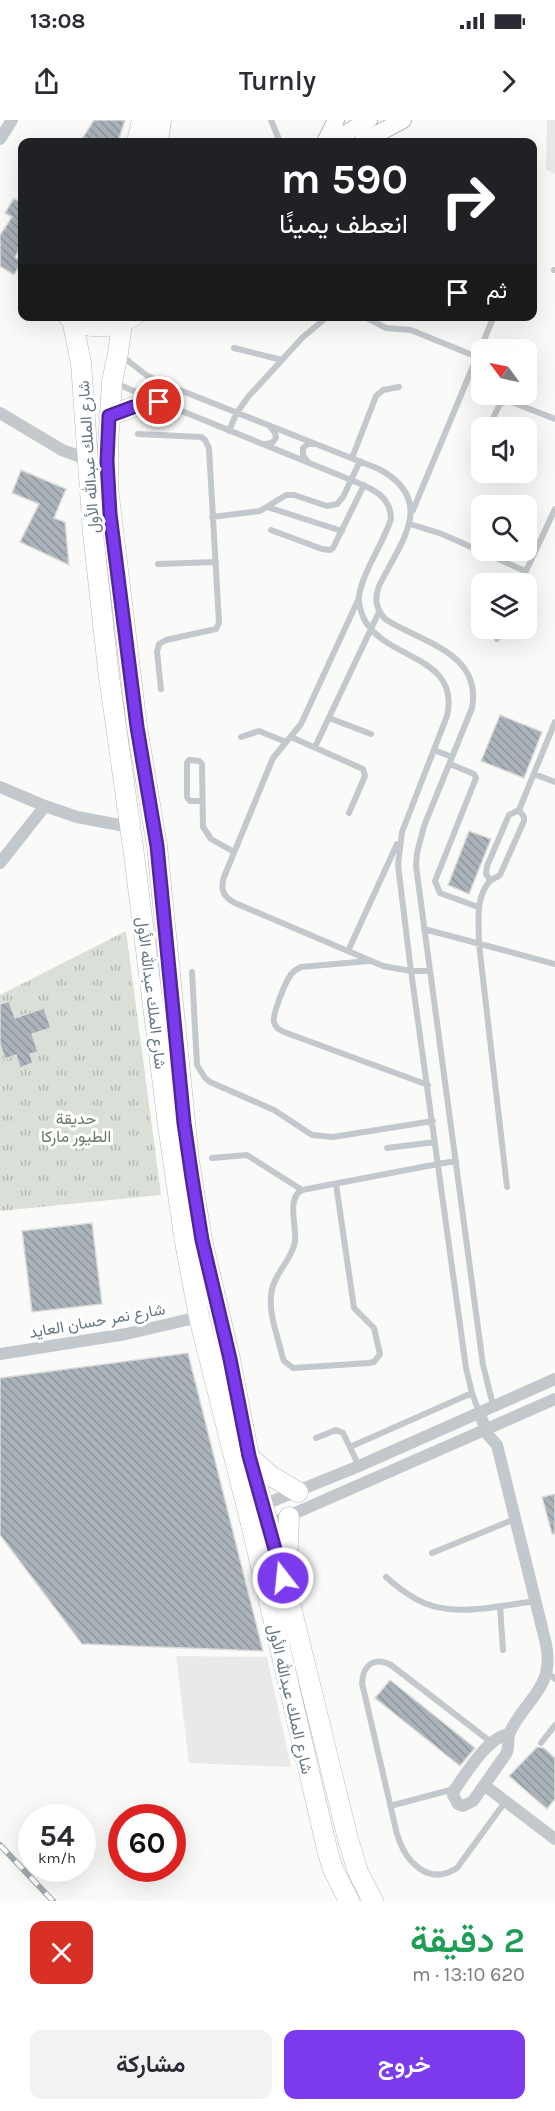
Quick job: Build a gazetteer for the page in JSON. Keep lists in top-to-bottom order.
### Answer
{
  "streets": {
    "main road": ["شارع الملك عبدالله الأول"],
    "street": ["شارع نمر حسان العايد"]
  },
  "crossings": [
    ["شارع الملك عبدالله الأول", "شارع نمر حسان العايد"]
  ],
  "parks": ["حديقة الطيور ماركا"],
  "north": "top left",
  "page": {
    "status": "13:08",
    "header": "Turnly",
    "turn": ["590 m", "انعطف يمينًا"],
    "then": "ثم",
    "speed": "54 km/h",
    "limit": "60",
    "heading": ["2 دقيقة", "620 m · 13:10"],
    "buttons": ["خروج", "مشاركة"]
  }
}
